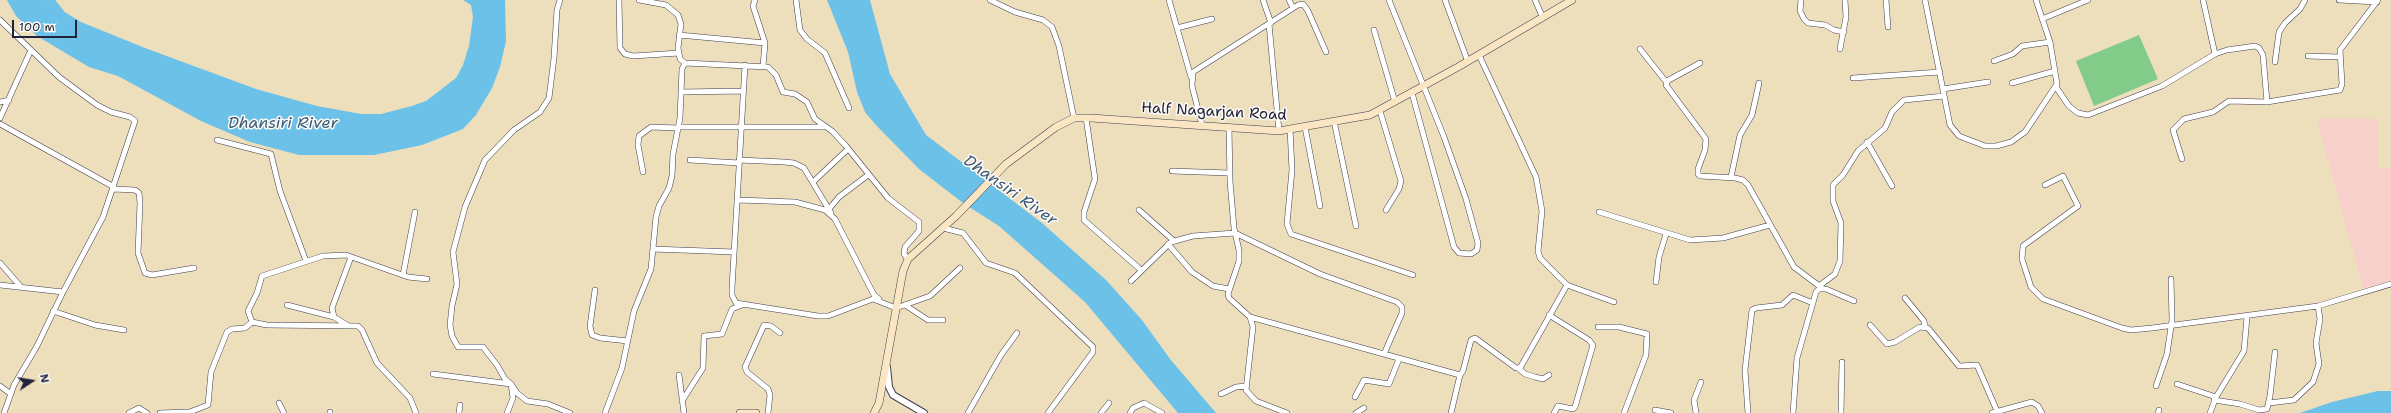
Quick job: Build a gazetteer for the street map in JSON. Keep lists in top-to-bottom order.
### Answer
{
  "streets": {
    "main road": ["Half Nagarjan Road"]
  },
  "water": ["Dhansiri River"],
  "scale_bar": "100 m",
  "north": "right"
}
